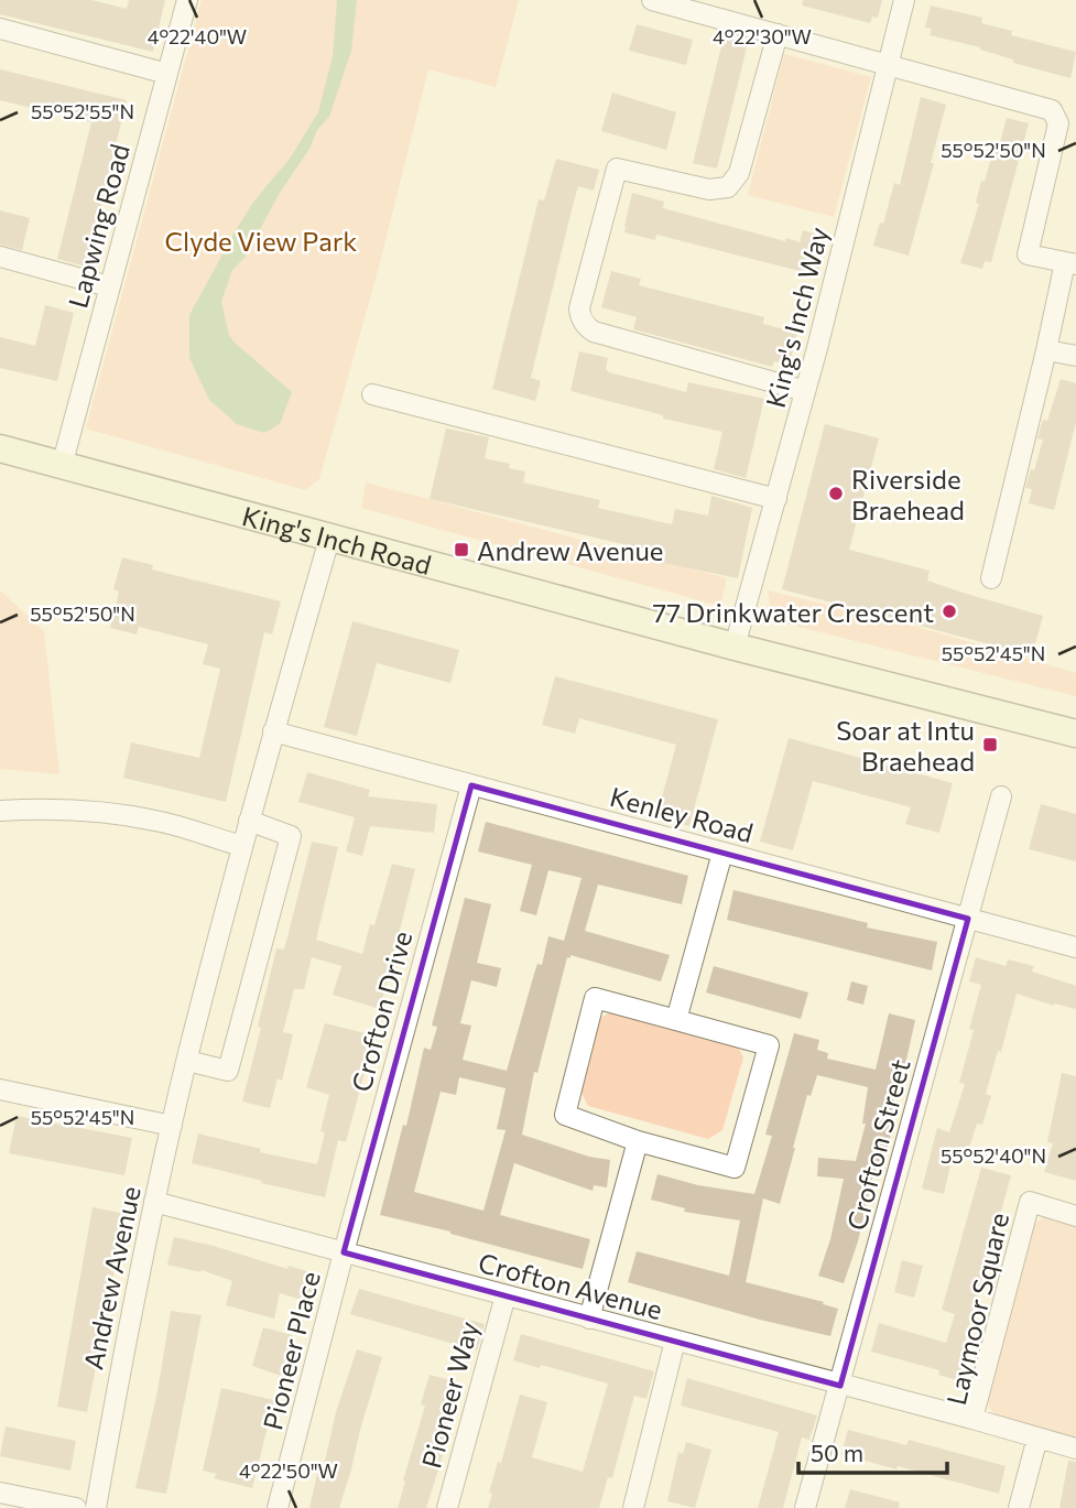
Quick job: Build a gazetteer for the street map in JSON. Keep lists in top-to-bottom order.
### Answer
{
  "streets": {
    "street": [
      "Lapwing Road",
      "King's Inch Way",
      "King's Inch Road",
      "Kenley Road",
      "Crofton Drive",
      "Crofton Street",
      "Andrew Avenue",
      "Crofton Avenue",
      "Laymoor Square",
      "Pioneer Place",
      "Pioneer Way"
    ]
  },
  "crossings": [
    ["Lapwing Road", "King's Inch Road"],
    ["King's Inch Way", "King's Inch Road"],
    ["King's Inch Road", "Andrew Avenue"],
    ["Kenley Road", "Crofton Drive"],
    ["Kenley Road", "Crofton Street"],
    ["Kenley Road", "Andrew Avenue"],
    ["Crofton Drive", "Crofton Avenue"],
    ["Crofton Drive", "Pioneer Place"],
    ["Crofton Street", "Crofton Avenue"],
    ["Andrew Avenue", "Crofton Avenue"],
    ["Crofton Avenue", "Laymoor Square"],
    ["Crofton Avenue", "Pioneer Place"],
    ["Crofton Avenue", "Pioneer Way"]
  ],
  "parks": ["Clyde View Park"],
  "places": {
    "other": ["Riverside Braehead", "77 Drinkwater Crescent"],
    "transit": ["Andrew Avenue", "Soar at Intu Braehead"]
  },
  "scale_bar": "50 m",
  "coordinates": [
    "4°22'40\"W",
    "4°22'30\"W",
    "55°52'55\"N",
    "55°52'50\"N",
    "55°52'45\"N",
    "55°52'40\"N",
    "4°22'50\"W"
  ]
}
